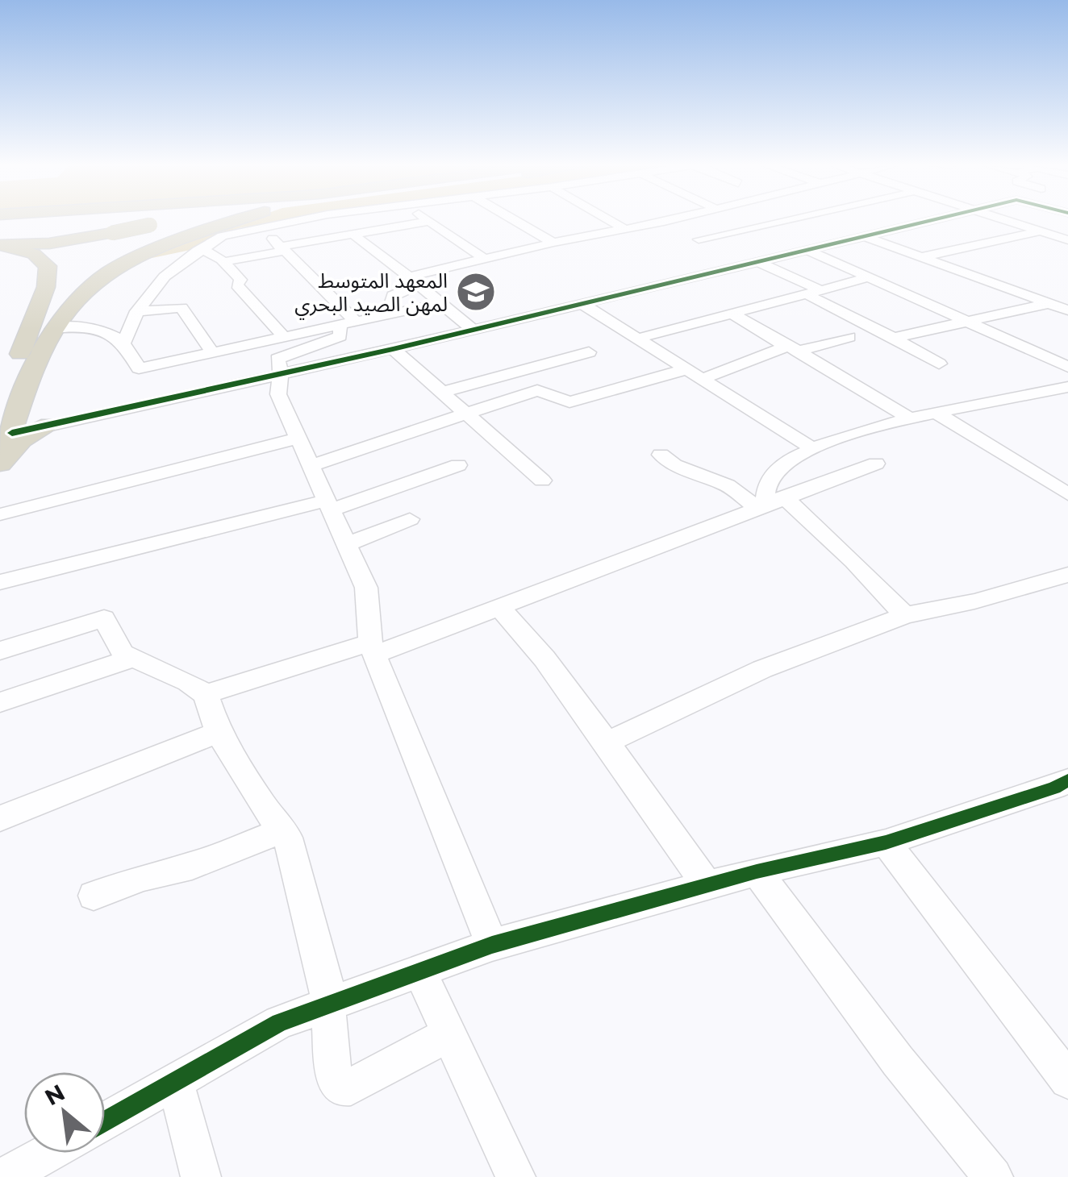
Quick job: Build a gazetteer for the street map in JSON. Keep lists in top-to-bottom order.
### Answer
{
  "places": {
    "school or university": ["المعهد المتوسط لمهن الصيد البحري"]
  },
  "north": "top left"
}
